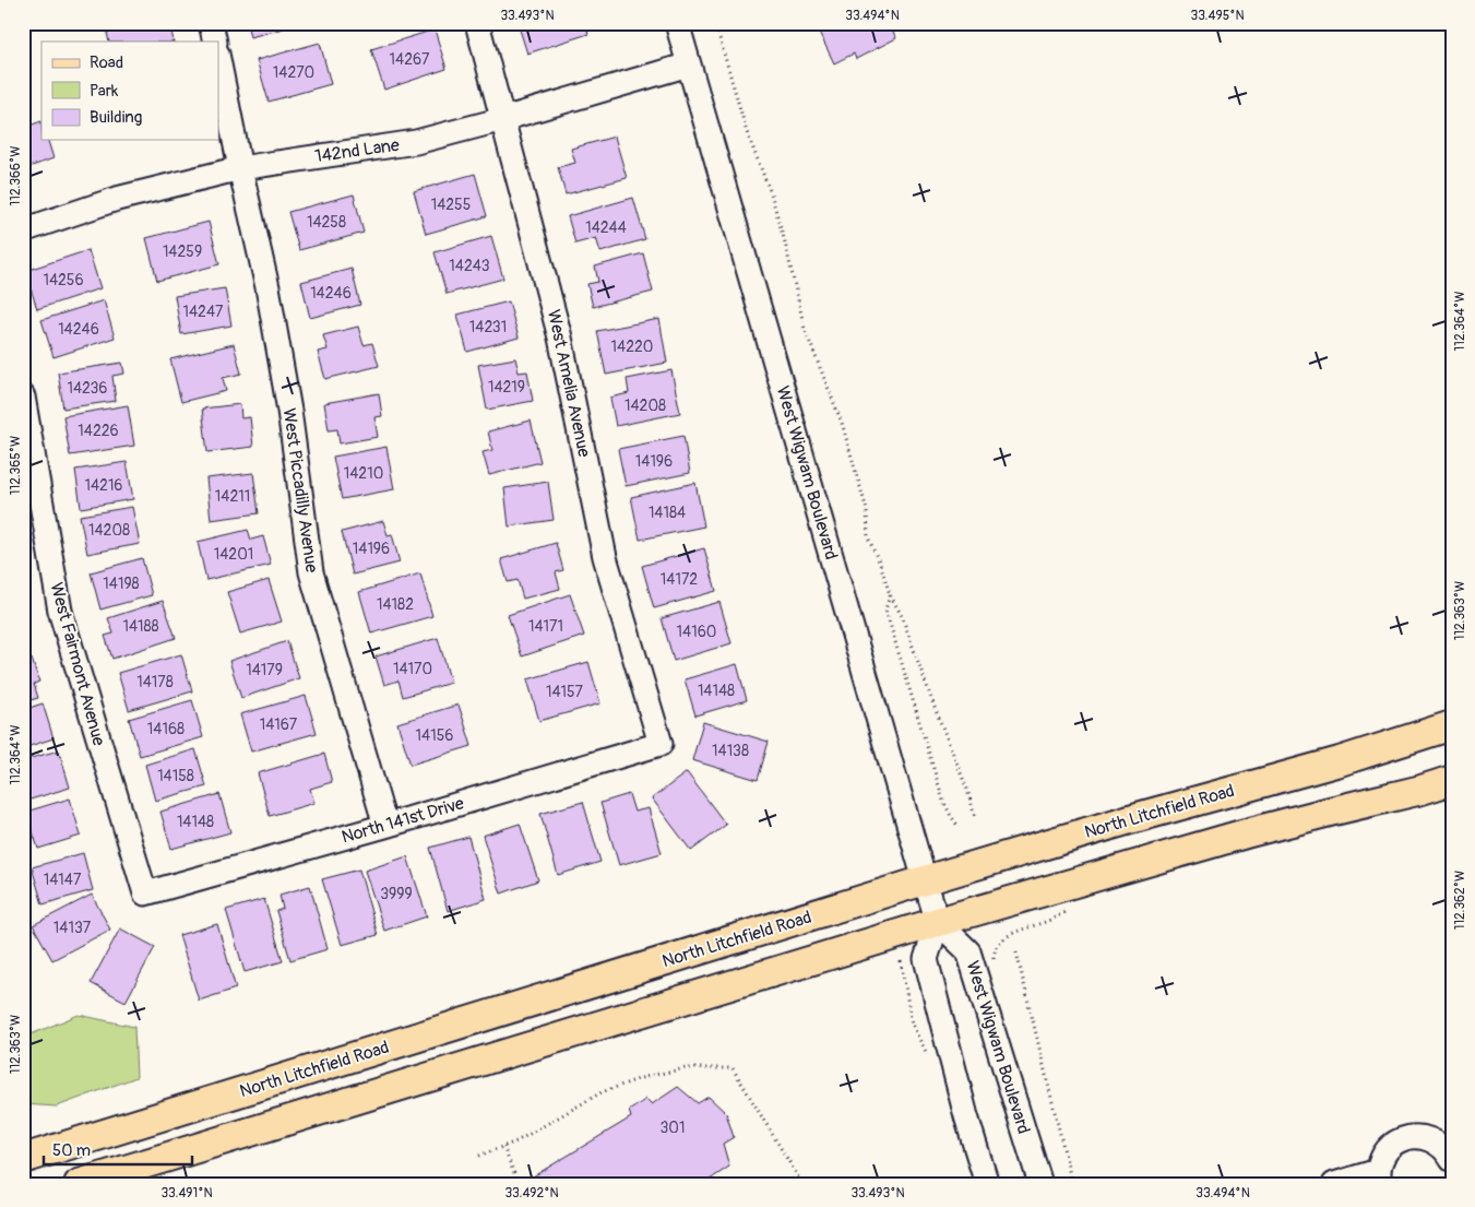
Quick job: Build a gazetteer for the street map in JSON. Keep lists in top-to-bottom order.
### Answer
{
  "streets": {
    "main road": ["North Litchfield Road"],
    "street": [
      "142nd Lane",
      "West Amelia Avenue",
      "West Wigwam Boulevard",
      "West Piccadilly Avenue",
      "West Fairmont Avenue",
      "North 141st Drive"
    ]
  },
  "crossings": [
    ["142nd Lane", "West Amelia Avenue"],
    ["142nd Lane", "West Wigwam Boulevard"],
    ["142nd Lane", "West Piccadilly Avenue"],
    ["West Amelia Avenue", "North 141st Drive"],
    ["West Wigwam Boulevard", "North Litchfield Road"],
    ["West Piccadilly Avenue", "North 141st Drive"],
    ["West Fairmont Avenue", "North 141st Drive"]
  ],
  "house_numbers": [
    "14267",
    "14270",
    "14255",
    "14258",
    "14244",
    "14259",
    "14243",
    "14256",
    "14246",
    "14247",
    "14231",
    "14246",
    "14220",
    "14219",
    "14236",
    "14208",
    "14226",
    "14196",
    "14210",
    "14216",
    "14211",
    "14184",
    "14208",
    "14196",
    "14201",
    "14172",
    "14198",
    "14182",
    "14188",
    "14171",
    "14160",
    "14170",
    "14179",
    "14178",
    "14148",
    "14157",
    "14167",
    "14168",
    "14156",
    "14138",
    "14158",
    "14148",
    "14147",
    "3999",
    "14137",
    "301"
  ],
  "legend": ["Road", "Park", "Building"],
  "scale_bar": "50 m",
  "coordinates": [
    "33.493°N",
    "33.494°N",
    "33.495°N",
    "112.366°W",
    "112.364°W",
    "112.365°W",
    "112.363°W",
    "112.362°W",
    "33.491°N",
    "33.492°N"
  ]
}
